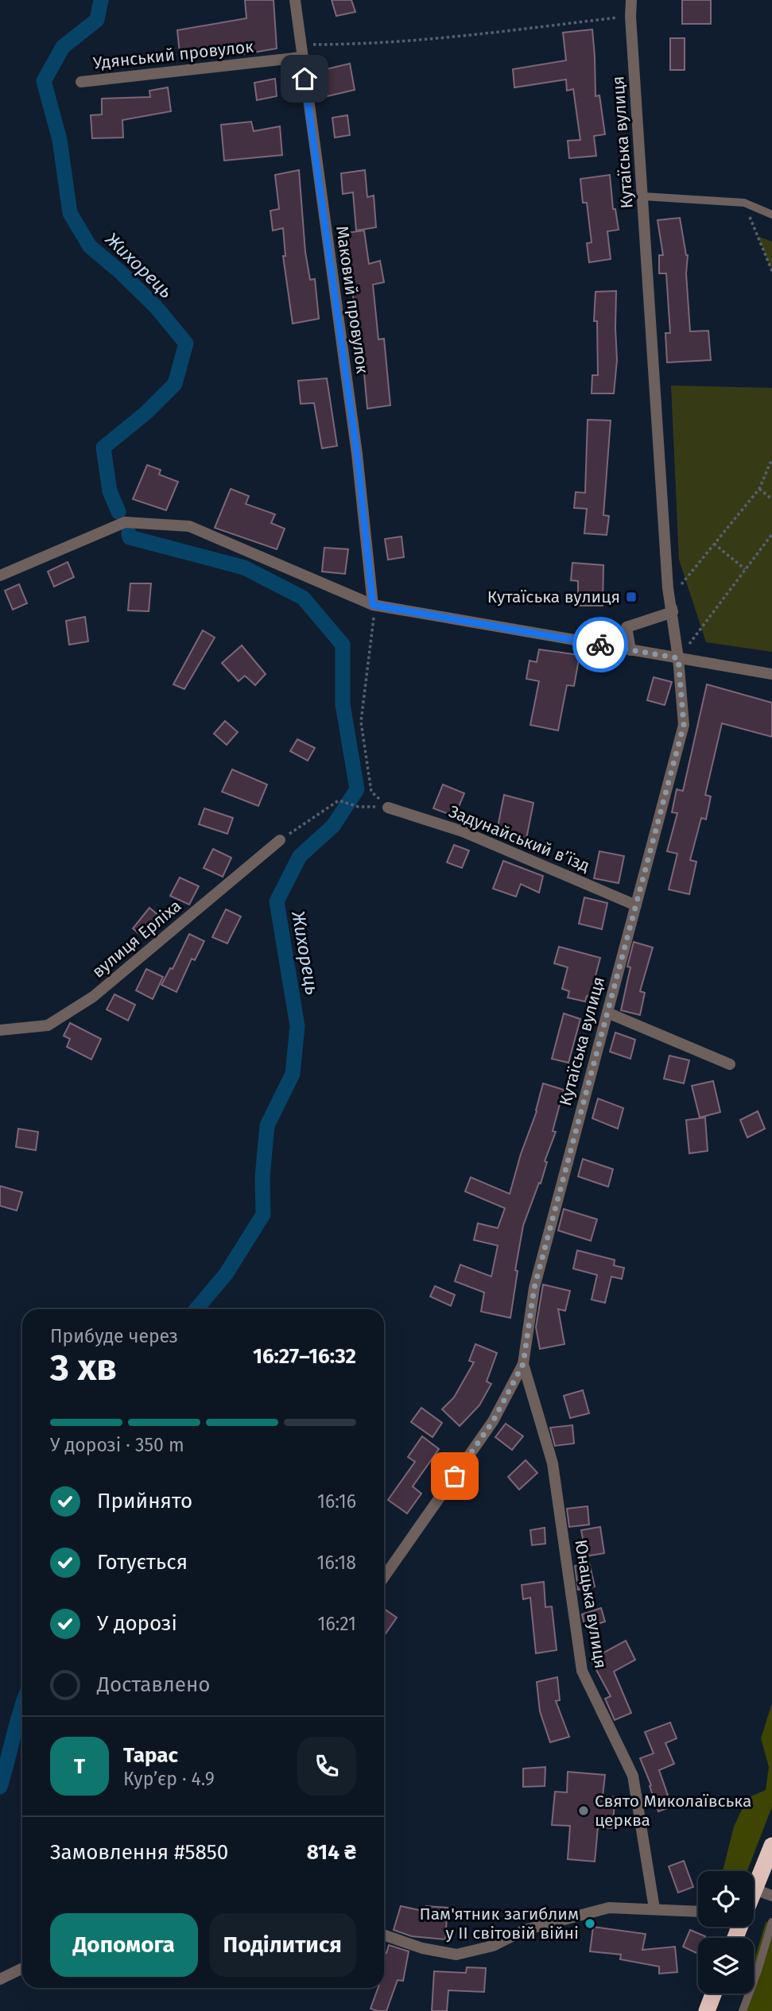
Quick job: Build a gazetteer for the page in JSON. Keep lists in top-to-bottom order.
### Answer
{
  "streets": {
    "street": [
      "Удянський провулок",
      "Кутаїська вулиця",
      "Маковий провулок",
      "Задунайський в’їзд",
      "вулиця Ерліха",
      "Юнацька вулиця"
    ]
  },
  "crossings": [
    ["Удянський провулок", "Маковий провулок"],
    ["Кутаїська вулиця", "Задунайський в’їзд"],
    ["Кутаїська вулиця", "Юнацька вулиця"]
  ],
  "water": ["Жихорець"],
  "places": {
    "transit": ["Кутаїська вулиця"],
    "other": ["Свято Миколаївська церква", "Пам'ятник загиблим у II світовій війні"]
  },
  "page": {
    "heading": ["3 хв", "Прибуде через", "16:27–16:32"],
    "panel": [
      "Тарас",
      "Кур’єр · 4.9",
      "Замовлення #5850",
      "814 ₴"
    ],
    "bar": "У дорозі · 350 m",
    "list": [
      ["Прийнято", "16:16"],
      ["Готується", "16:18"],
      ["У дорозі", "16:21"],
      "Доставлено"
    ],
    "round": "Т",
    "buttons": ["Допомога", "Поділитися"]
  }
}
